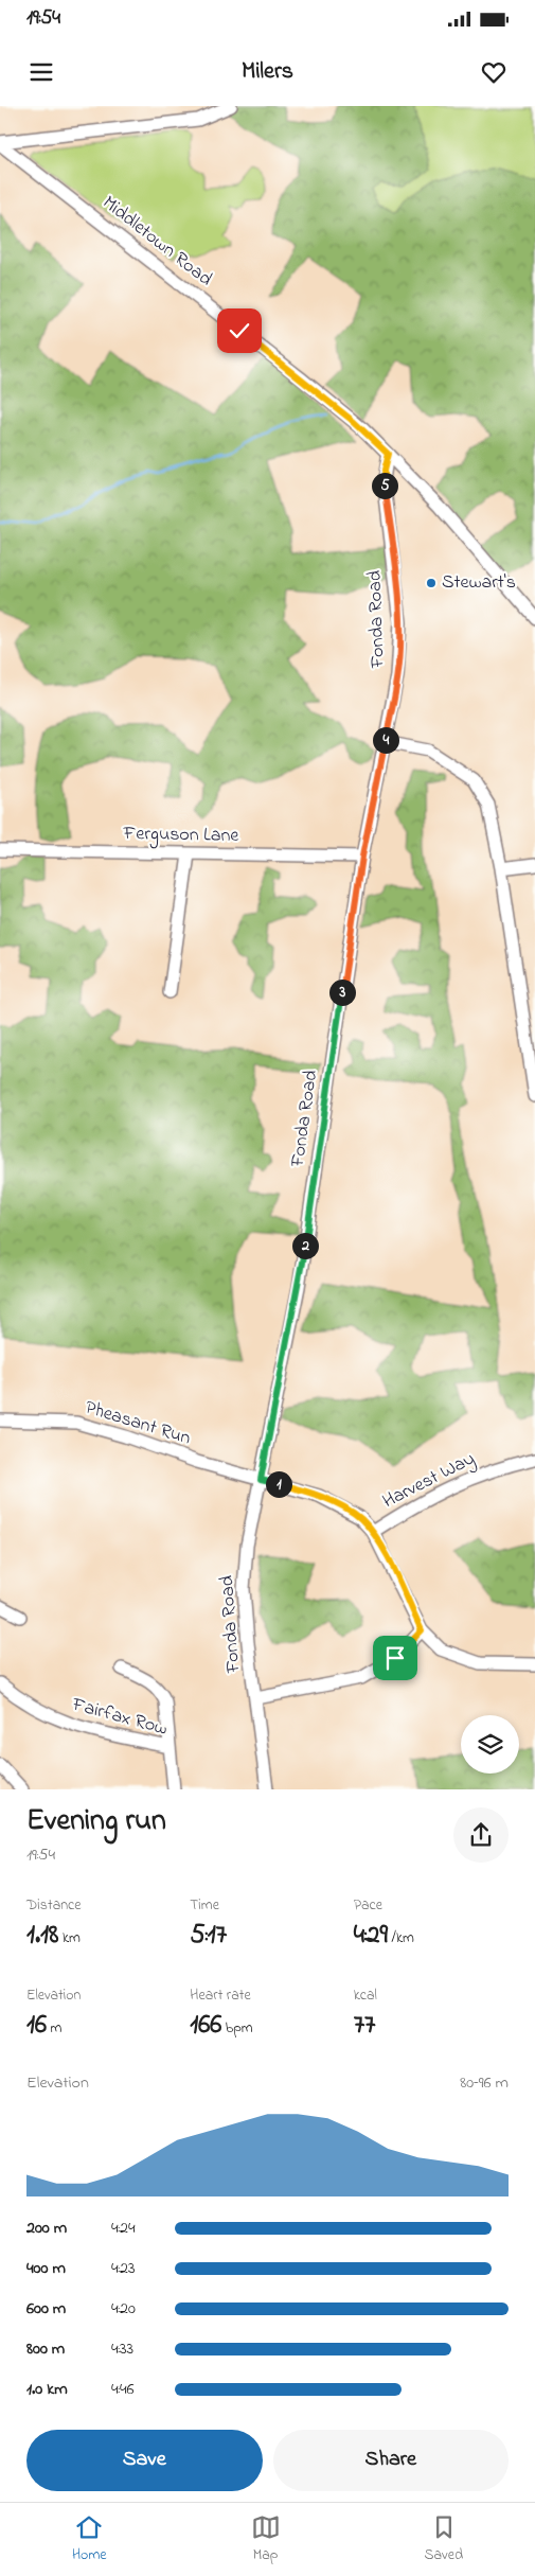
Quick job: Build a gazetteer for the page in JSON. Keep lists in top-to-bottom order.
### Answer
{
  "streets": {
    "street": [
      "Middletown Road",
      "Fonda Road",
      "Ferguson Lane",
      "Pheasant Run",
      "Harvest Way",
      "Fairfax Row"
    ]
  },
  "crossings": [
    ["Middletown Road", "Fonda Road"],
    ["Fonda Road", "Ferguson Lane"],
    ["Fonda Road", "Pheasant Run"],
    ["Pheasant Run", "Harvest Way"]
  ],
  "places": ["Stewart's"],
  "page": {
    "status": "19:54",
    "header": "Milers",
    "pins": [
      "5",
      "4",
      "3",
      "2",
      "1"
    ],
    "heading": ["Evening run", "19:54"],
    "stats": [
      ["Distance", "1.18 km"],
      ["Time", "5:17"],
      ["Pace", "4:29 /km"],
      ["Elevation", "16 m"],
      ["Heart rate", "166 bpm"],
      ["kcal", "77"]
    ],
    "chart": ["Elevation", "80–96 m"],
    "list": [
      {
        "name": "200 m",
        "note": "4:24"
      },
      {
        "name": "400 m",
        "note": "4:23"
      },
      {
        "name": "600 m",
        "note": "4:20"
      },
      {
        "name": "800 m",
        "note": "4:33"
      },
      {
        "name": "1.0 km",
        "note": "4:46"
      }
    ],
    "buttons": ["Save", "Share"],
    "tabs": ["Home", "Map", "Saved"]
  }
}
